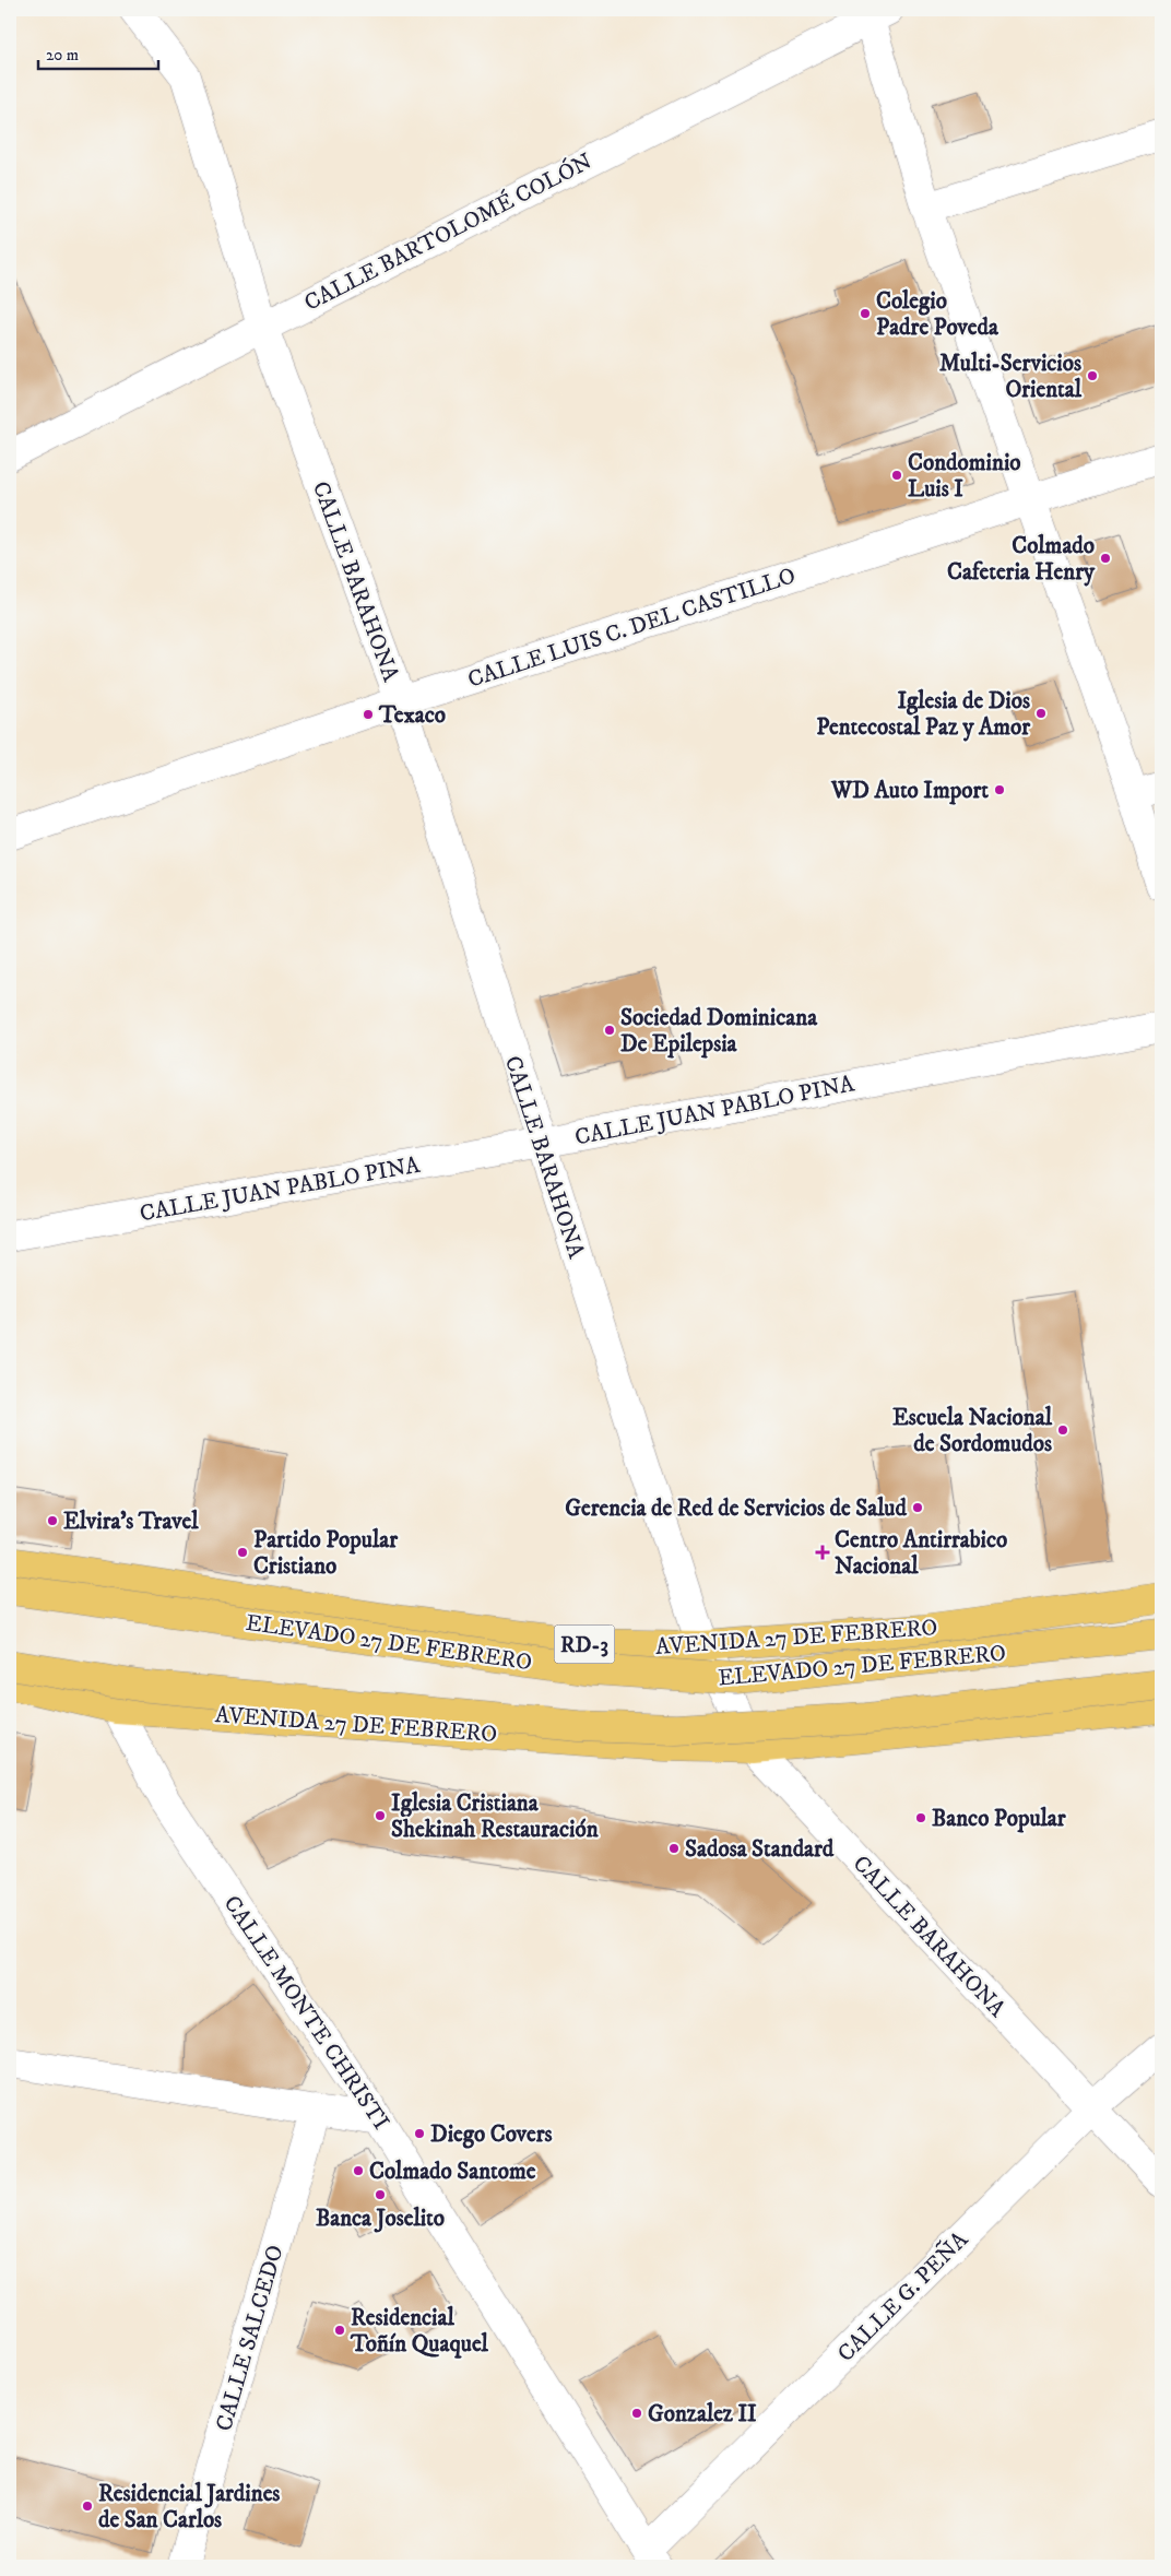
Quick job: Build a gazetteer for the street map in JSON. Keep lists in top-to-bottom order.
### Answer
{
  "streets": {
    "main road": ["AVENIDA 27 DE FEBRERO", "ELEVADO 27 DE FEBRERO", "RD-3"],
    "street": [
      "CALLE BARTOLOMÉ COLÓN",
      "CALLE BARAHONA",
      "CALLE LUIS C. DEL CASTILLO",
      "CALLE JUAN PABLO PINA",
      "CALLE MONTE CHRISTI",
      "CALLE G. PEÑA",
      "CALLE SALCEDO"
    ]
  },
  "crossings": [
    ["CALLE BARTOLOMÉ COLÓN", "CALLE BARAHONA"],
    ["CALLE BARAHONA", "CALLE LUIS C. DEL CASTILLO"],
    ["CALLE BARAHONA", "CALLE JUAN PABLO PINA"],
    ["CALLE BARAHONA", "AVENIDA 27 DE FEBRERO"],
    ["CALLE BARAHONA", "CALLE G. PEÑA"],
    ["AVENIDA 27 DE FEBRERO", "CALLE MONTE CHRISTI"],
    ["CALLE MONTE CHRISTI", "CALLE G. PEÑA"]
  ],
  "places": {
    "other": [
      "Colegio Padre Poveda",
      "Multi-Servicios Oriental",
      "Condominio Luis I",
      "Colmado Cafeteria Henry",
      "Iglesia de Dios Pentecostal Paz y Amor",
      "Texaco",
      "WD Auto Import",
      "Sociedad Dominicana De Epilepsia",
      "Escuela Nacional de Sordomudos",
      "Gerencia de Red de Servicios de Salud",
      "Elvira's Travel",
      "Partido Popular Cristiano",
      "Iglesia Cristiana Shekinah Restauración",
      "Banco Popular",
      "Sadosa Standard",
      "Diego Covers",
      "Colmado Santome",
      "Banca Joselito",
      "Residencial Toñín Quaquel",
      "Gonzalez II",
      "Residencial Jardines de San Carlos"
    ],
    "health": ["Centro Antirrabico Nacional"]
  },
  "scale_bar": "20 m"
}
